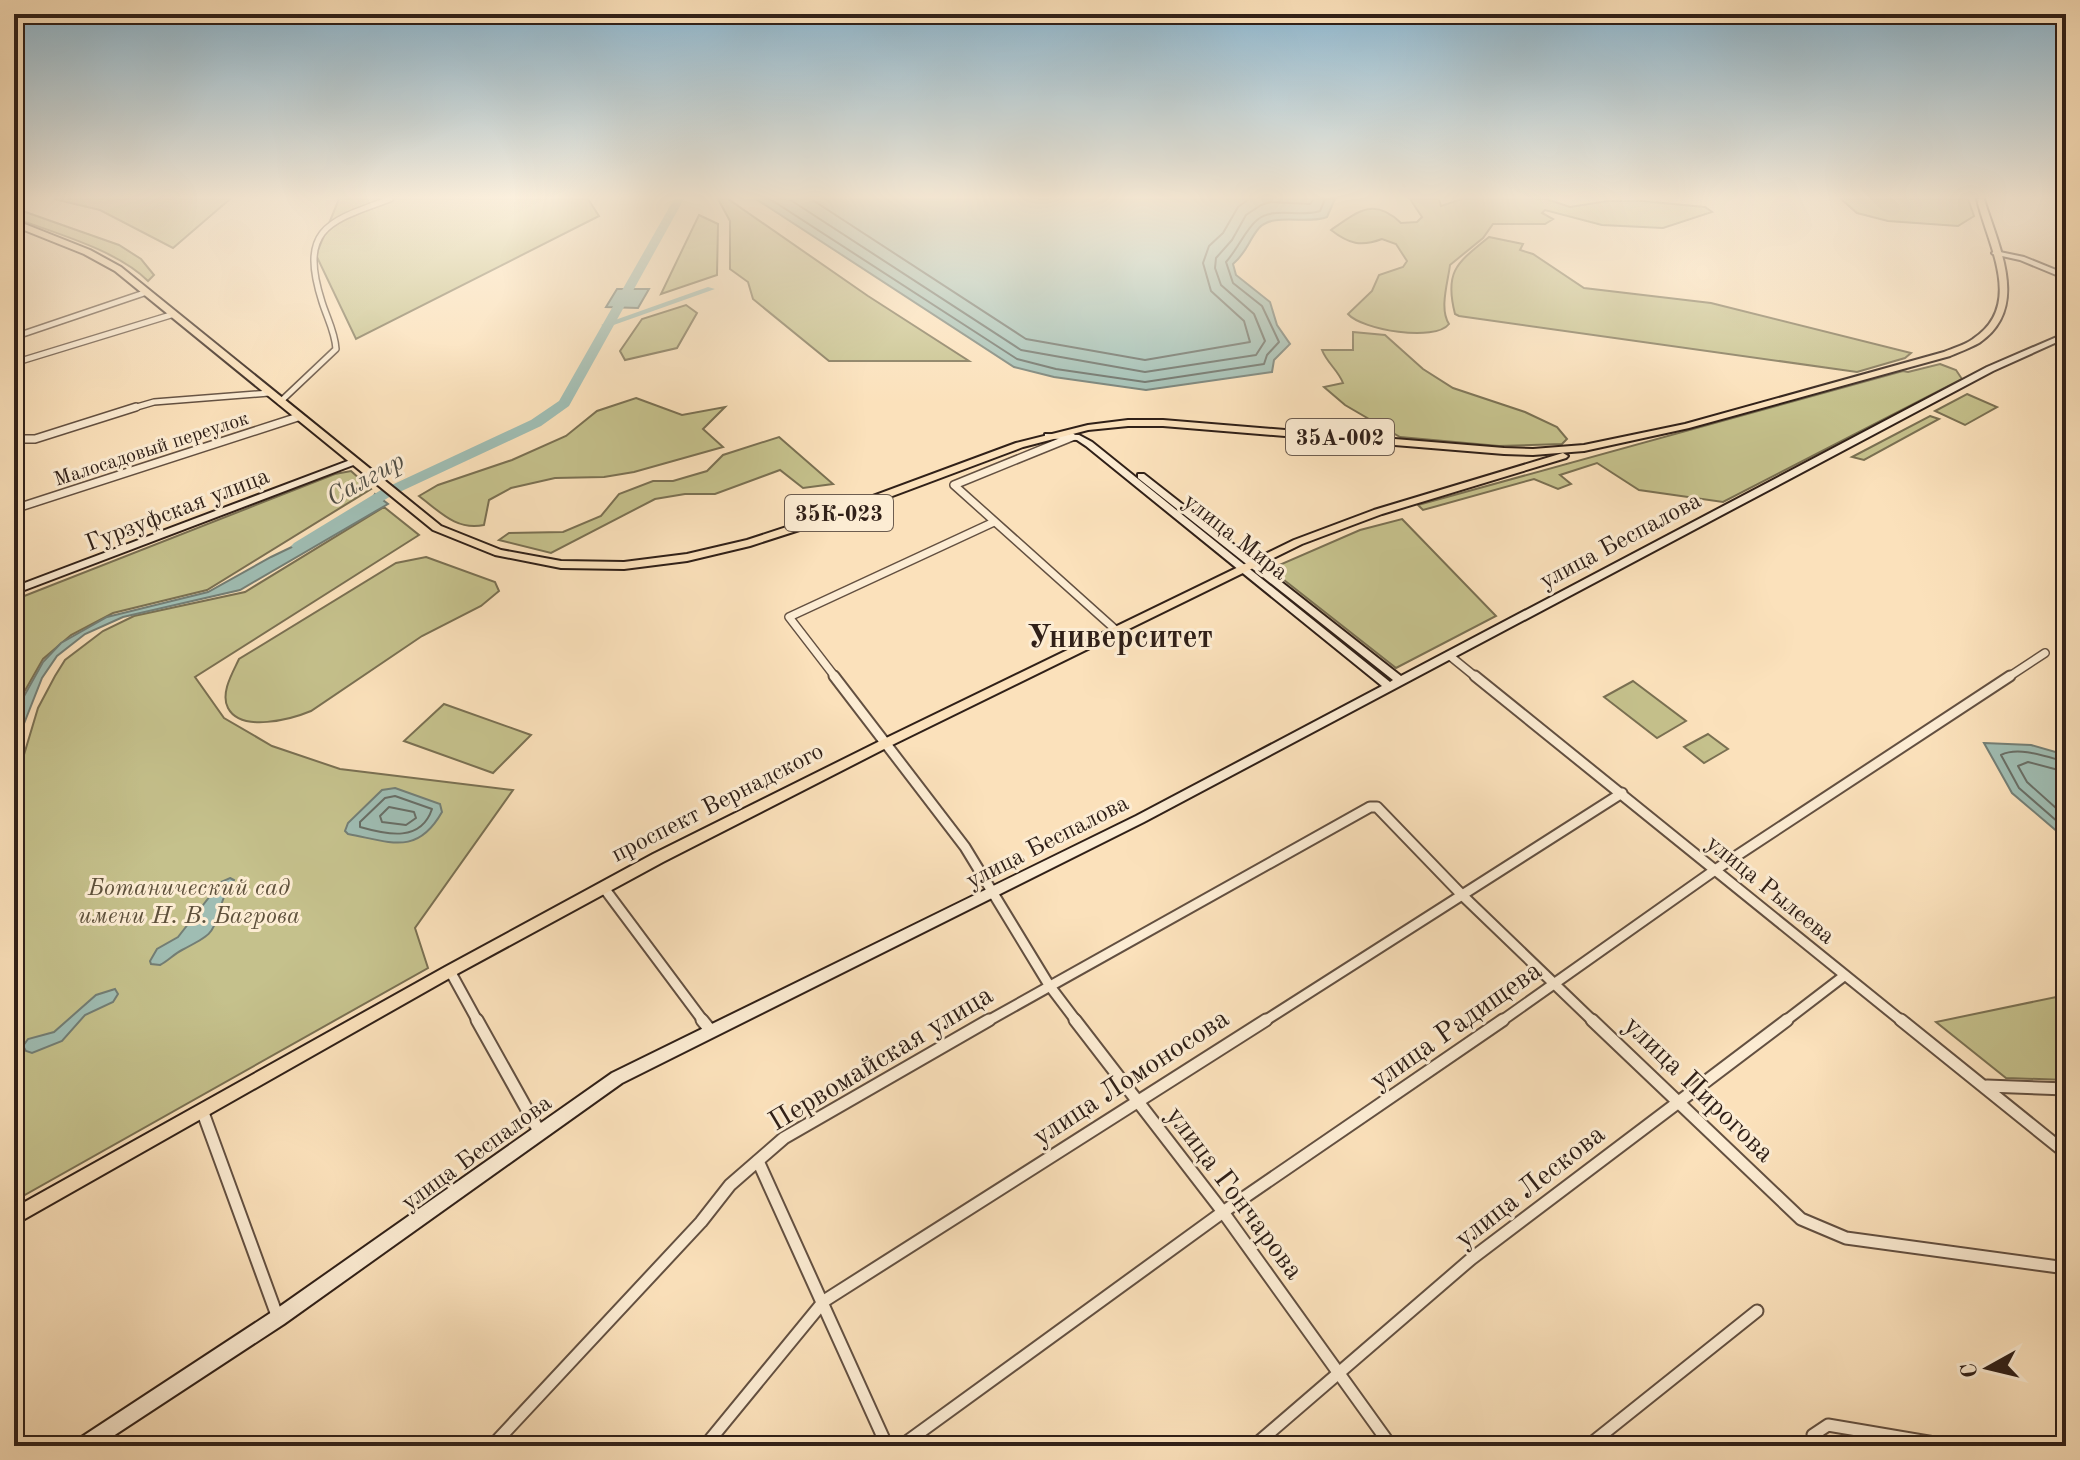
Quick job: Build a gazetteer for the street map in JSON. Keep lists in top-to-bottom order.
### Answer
{
  "streets": {
    "main road": [
      "35А-002",
      "Гурзуфская улица",
      "35К-023",
      "улица Мира",
      "улица Беспалова",
      "проспект Вернадского"
    ],
    "street": [
      "Малосадовый переулок",
      "улица Рылеева",
      "улица Радищева",
      "Первомайская улица",
      "улица Ломоносова",
      "улица Пирогова",
      "улица Лескова",
      "улица Гончарова"
    ]
  },
  "crossings": [
    ["35А-002", "35К-023"],
    ["35А-002", "улица Мира"],
    ["35А-002", "проспект Вернадского"],
    ["Малосадовый переулок", "35К-023"],
    ["Гурзуфская улица", "35К-023"],
    ["35К-023", "улица Мира"],
    ["35К-023", "проспект Вернадского"],
    ["улица Мира", "улица Беспалова"],
    ["улица Мира", "проспект Вернадского"],
    ["улица Беспалова", "улица Рылеева"],
    ["улица Беспалова", "улица Гончарова"],
    ["проспект Вернадского", "улица Гончарова"],
    ["улица Рылеева", "улица Радищева"],
    ["улица Рылеева", "улица Ломоносова"],
    ["улица Рылеева", "улица Лескова"],
    ["улица Радищева", "улица Пирогова"],
    ["улица Радищева", "улица Гончарова"],
    ["Первомайская улица", "улица Пирогова"],
    ["Первомайская улица", "улица Гончарова"],
    ["улица Ломоносова", "улица Пирогова"],
    ["улица Ломоносова", "улица Гончарова"],
    ["улица Пирогова", "улица Лескова"],
    ["улица Лескова", "улица Гончарова"]
  ],
  "districts": ["Университет"],
  "water": ["Салгир"],
  "parks": ["Ботанический сад имени Н. В. Багрова"],
  "north": "left"
}
